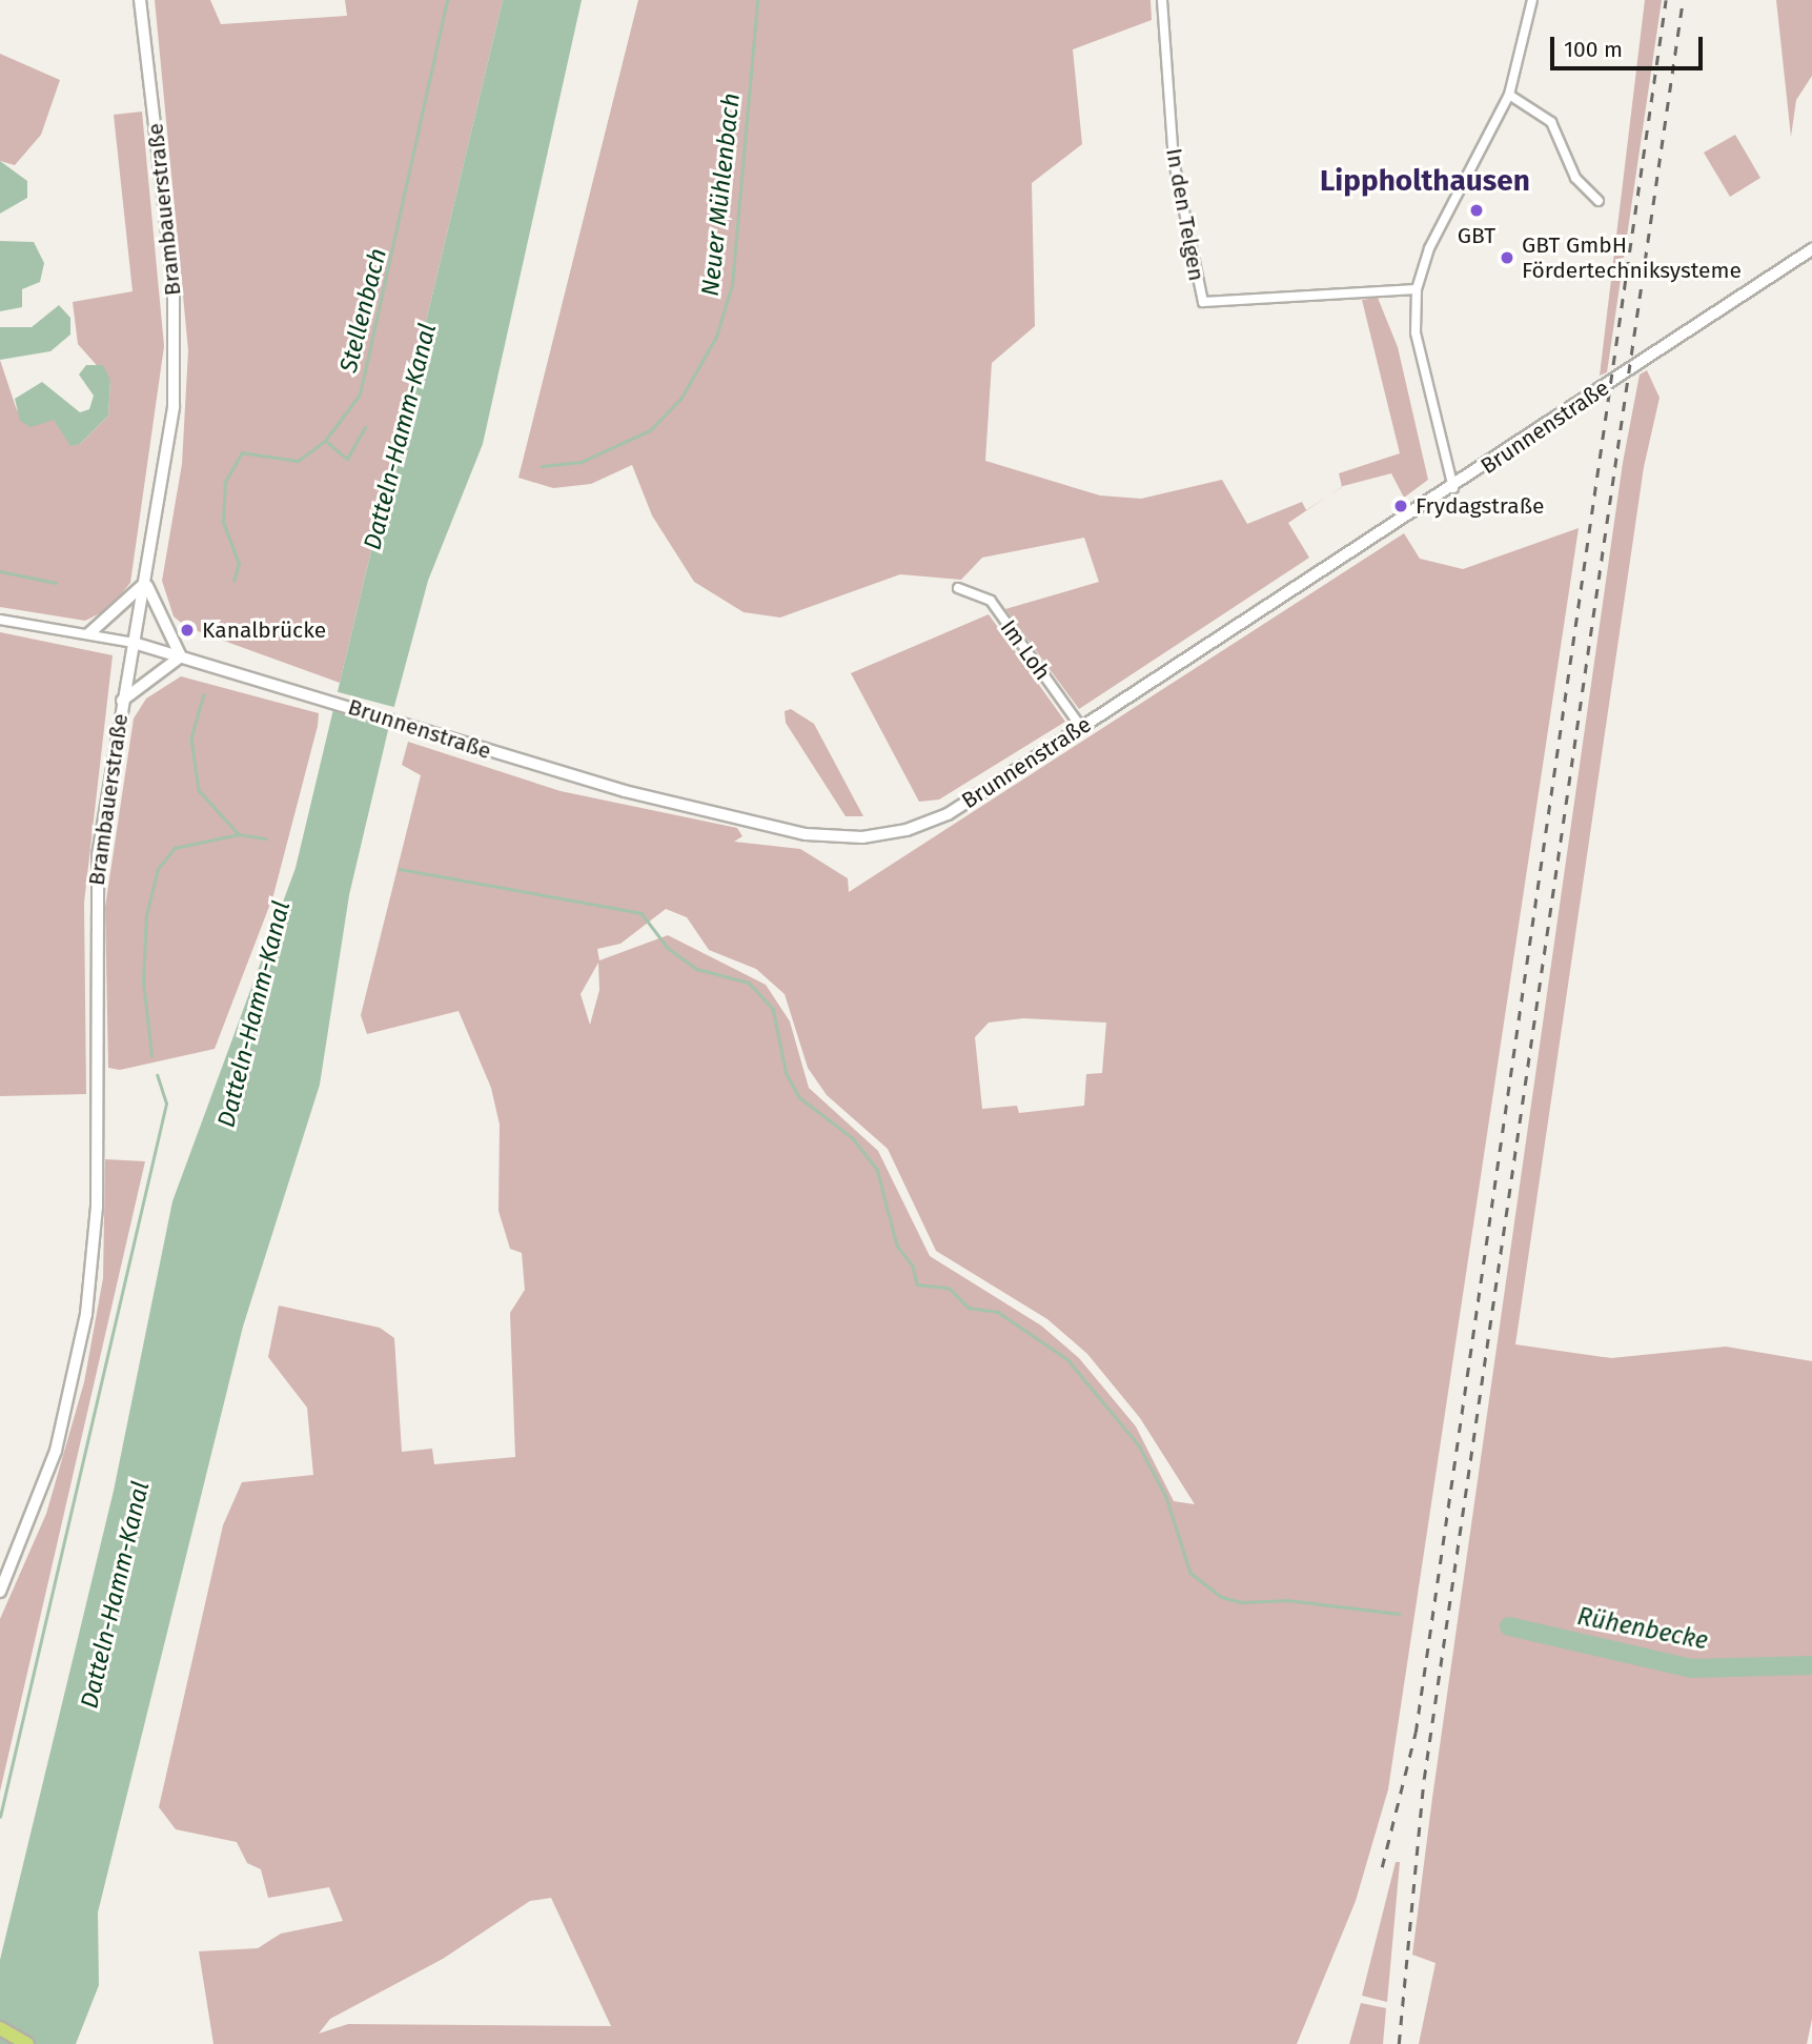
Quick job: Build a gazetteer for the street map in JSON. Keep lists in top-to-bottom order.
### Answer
{
  "streets": {
    "street": [
      "Brambauerstraße",
      "In den Telgen",
      "Brunnenstraße",
      "Im Loh"
    ]
  },
  "crossings": [
    ["Brambauerstraße", "Brunnenstraße"],
    ["Brunnenstraße", "Im Loh"]
  ],
  "districts": ["Lippholthausen"],
  "water": [
    "Neuer Mühlenbach",
    "Stellenbach",
    "Datteln-Hamm-Kanal",
    "Rühenbecke"
  ],
  "places": [
    "GBT",
    "GBT GmbH Fördertechniksysteme",
    "Frydagstraße",
    "Kanalbrücke"
  ],
  "scale_bar": "100 m"
}
